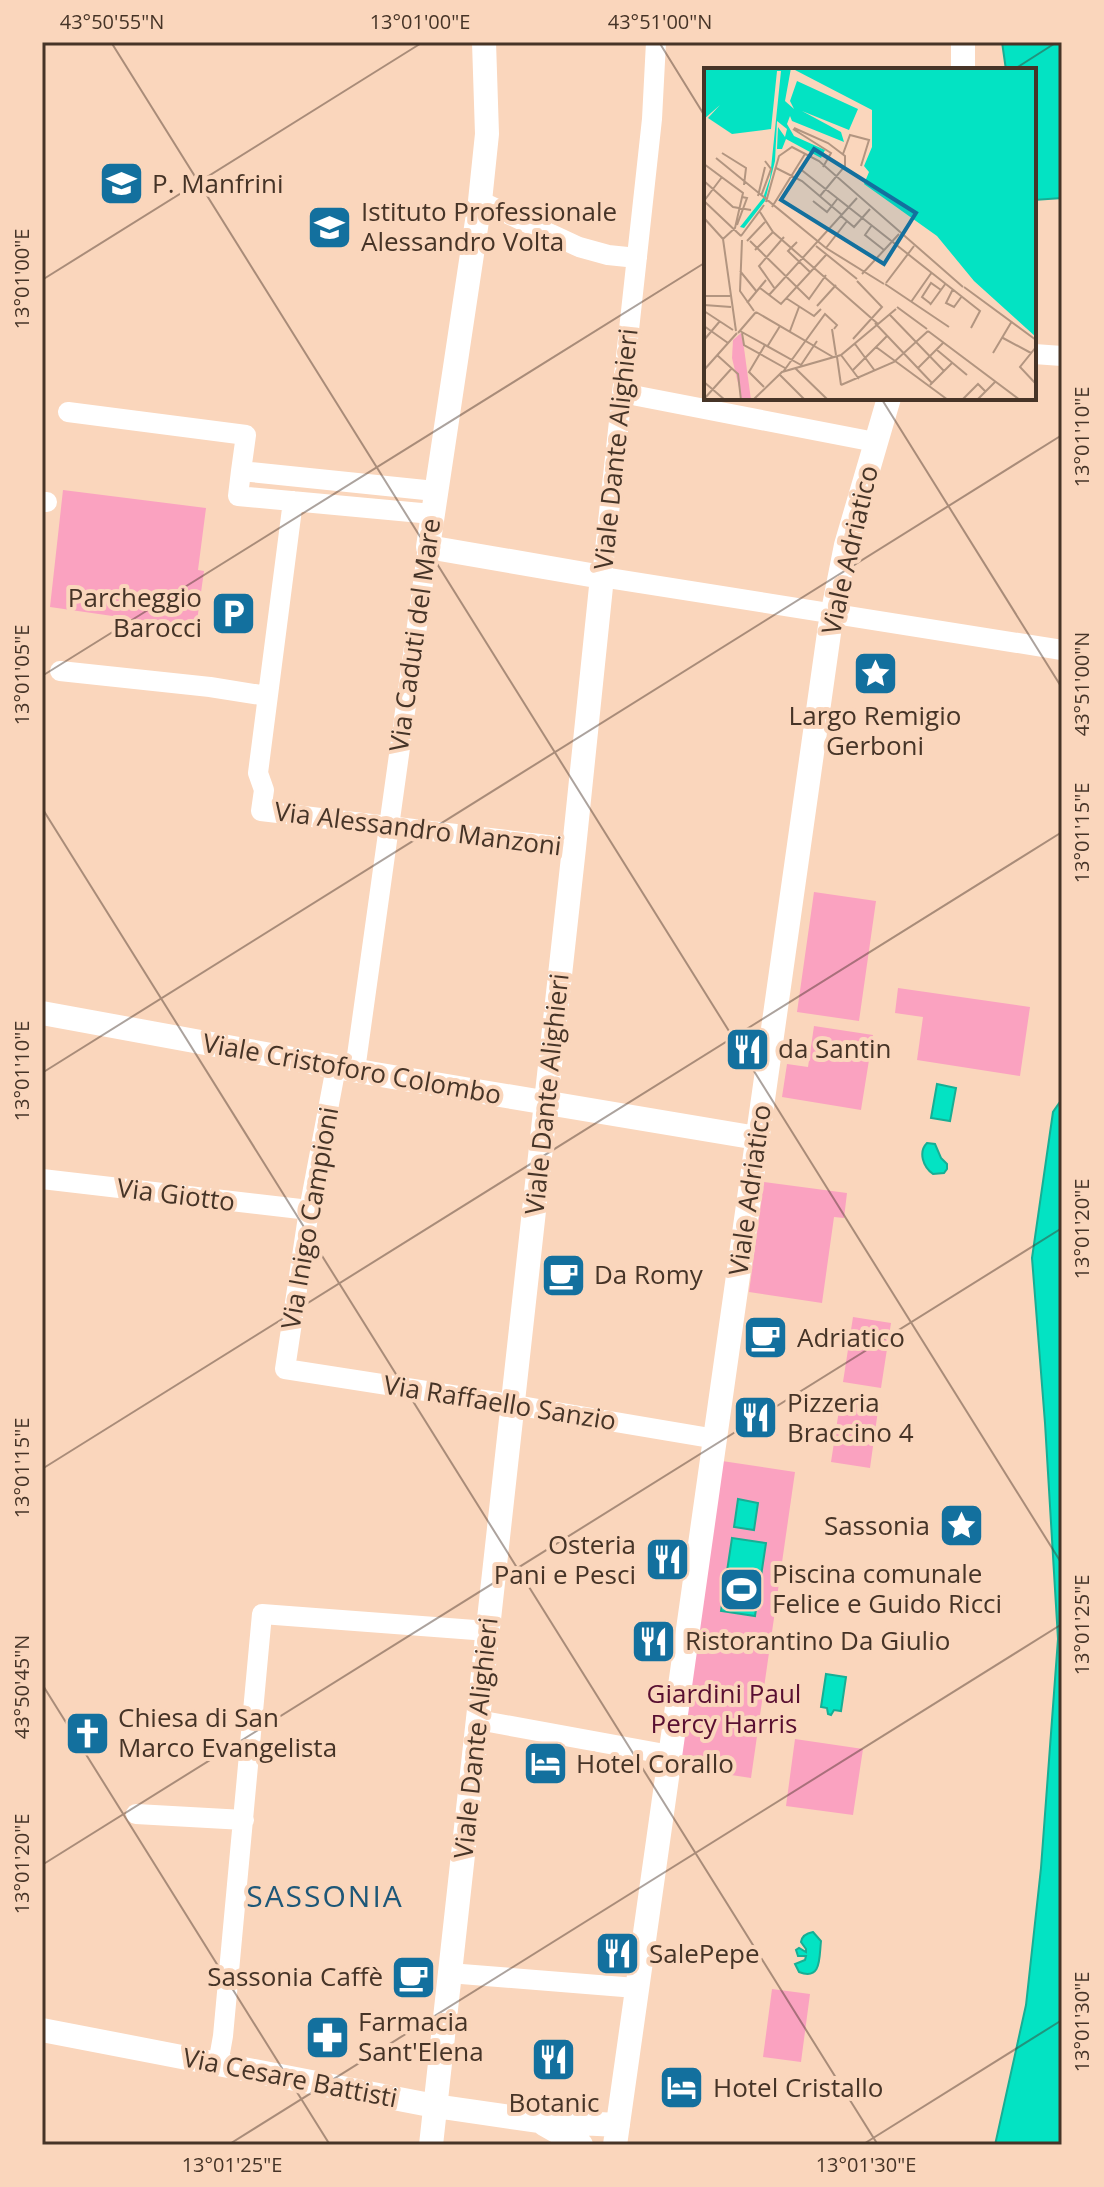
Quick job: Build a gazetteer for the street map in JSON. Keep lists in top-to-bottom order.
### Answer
{
  "streets": {
    "street": [
      "Viale Dante Alighieri",
      "Viale Adriatico",
      "Via Caduti del Mare",
      "Via Alessandro Manzoni",
      "Viale Cristoforo Colombo",
      "Via Giotto",
      "Via Inigo Campioni",
      "Via Raffaello Sanzio",
      "Via Cesare Battisti"
    ]
  },
  "crossings": [
    ["Viale Dante Alighieri", "Via Alessandro Manzoni"],
    ["Viale Dante Alighieri", "Viale Cristoforo Colombo"],
    ["Viale Dante Alighieri", "Via Raffaello Sanzio"],
    ["Viale Dante Alighieri", "Via Cesare Battisti"],
    ["Viale Adriatico", "Viale Cristoforo Colombo"],
    ["Viale Adriatico", "Via Raffaello Sanzio"],
    ["Viale Adriatico", "Via Cesare Battisti"],
    ["Via Caduti del Mare", "Via Alessandro Manzoni"],
    ["Via Caduti del Mare", "Viale Cristoforo Colombo"],
    ["Via Caduti del Mare", "Via Inigo Campioni"],
    ["Viale Cristoforo Colombo", "Via Inigo Campioni"],
    ["Via Giotto", "Via Inigo Campioni"],
    ["Via Inigo Campioni", "Via Raffaello Sanzio"]
  ],
  "districts": ["SASSONIA"],
  "parks": ["Giardini Paul Percy Harris"],
  "places": {
    "school or university": ["P. Manfrini", "Istituto Professionale Alessandro Volta"],
    "parking": ["Parcheggio Barocci"],
    "place": ["Largo Remigio Gerboni", "Sassonia"],
    "restaurant": [
      "da Santin",
      "Pizzeria Braccino 4",
      "Osteria Pani e Pesci",
      "Ristorantino Da Giulio",
      "SalePepe",
      "Botanic"
    ],
    "cafe": ["Da Romy", "Adriatico", "Sassonia Caffè"],
    "sports": ["Piscina comunale Felice e Guido Ricci"],
    "church": ["Chiesa di San Marco Evangelista"],
    "hotel": ["Hotel Corallo", "Hotel Cristallo"],
    "pharmacy": ["Farmacia Sant'Elena"]
  },
  "coordinates": [
    "43°50'55\"N",
    "13°01'00\"E",
    "43°51'00\"N",
    "13°01'10\"E",
    "13°01'05\"E",
    "13°01'15\"E",
    "13°01'20\"E",
    "13°01'25\"E",
    "43°50'45\"N",
    "13°01'30\"E"
  ]
}
